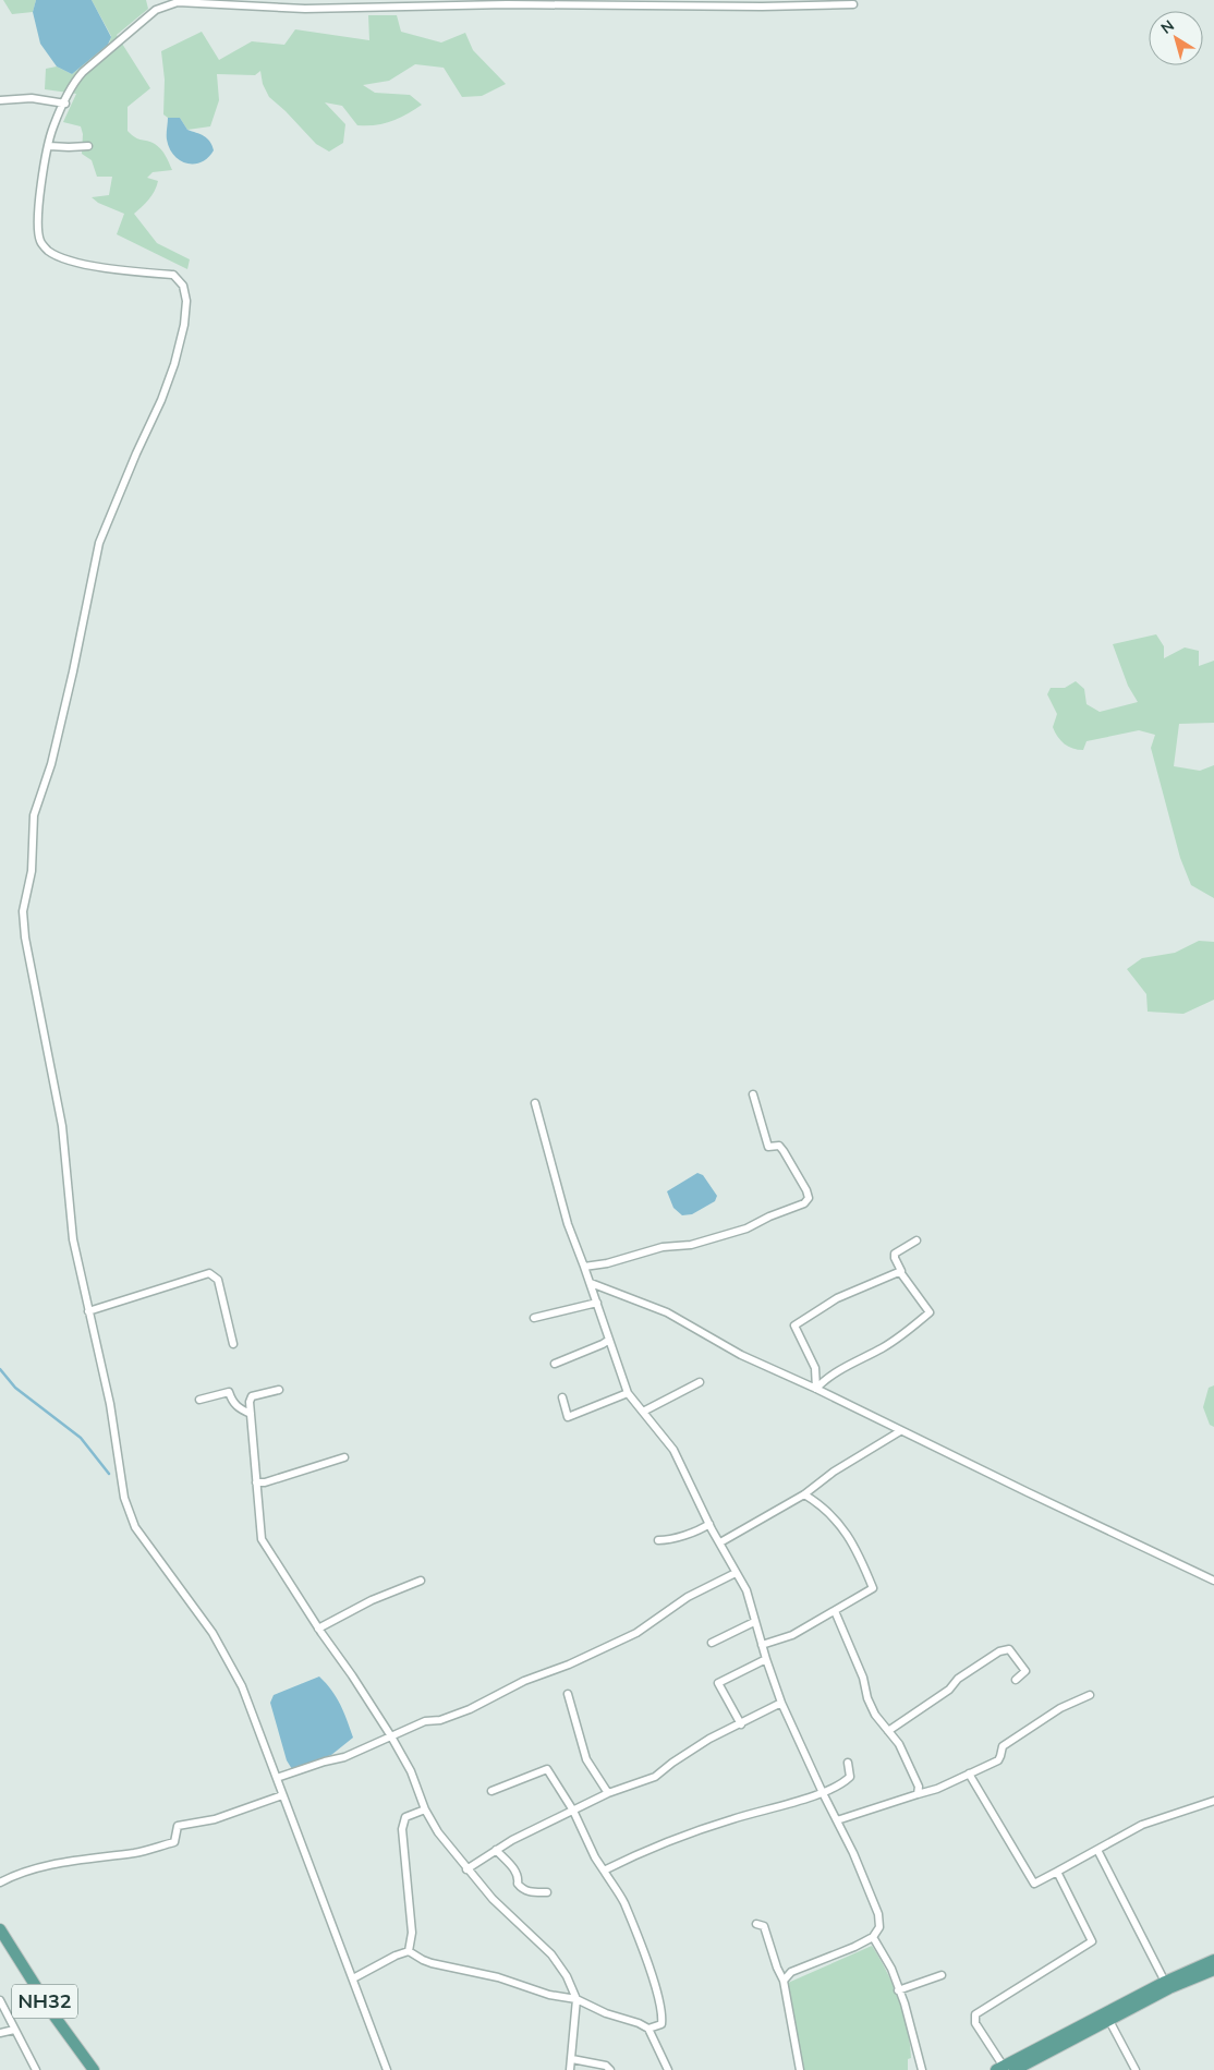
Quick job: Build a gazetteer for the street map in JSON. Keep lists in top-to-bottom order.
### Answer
{
  "streets": {
    "main road": ["NH32"]
  },
  "north": "top left"
}
